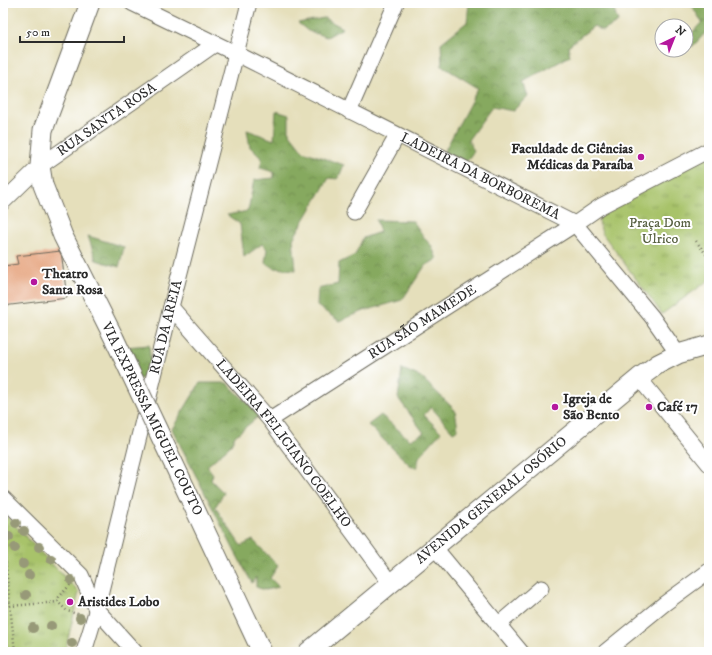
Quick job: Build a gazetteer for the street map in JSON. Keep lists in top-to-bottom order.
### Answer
{
  "streets": {
    "main road": ["VIA EXPRESSA MIGUEL COUTO", "AVENIDA GENERAL OSÓRIO"],
    "street": [
      "RUA SANTA ROSA",
      "LADEIRA DA BORBOREMA",
      "RUA SÃO MAMEDE",
      "RUA DA AREIA",
      "LADEIRA FELICIANO COELHO"
    ]
  },
  "crossings": [
    ["RUA SANTA ROSA", "LADEIRA DA BORBOREMA"],
    ["RUA SANTA ROSA", "VIA EXPRESSA MIGUEL COUTO"],
    ["LADEIRA DA BORBOREMA", "RUA SÃO MAMEDE"],
    ["LADEIRA DA BORBOREMA", "RUA DA AREIA"],
    ["LADEIRA DA BORBOREMA", "AVENIDA GENERAL OSÓRIO"],
    ["RUA SÃO MAMEDE", "LADEIRA FELICIANO COELHO"],
    ["RUA DA AREIA", "LADEIRA FELICIANO COELHO"],
    ["LADEIRA FELICIANO COELHO", "AVENIDA GENERAL OSÓRIO"]
  ],
  "parks": ["Praça Dom Ulrico"],
  "places": [
    "Faculdade de Ciências Médicas da Paraíba",
    "Theatro Santa Rosa",
    "Igreja de São Bento",
    "Café 17",
    "Aristides Lobo"
  ],
  "scale_bar": "50 m",
  "north": "top right"
}
